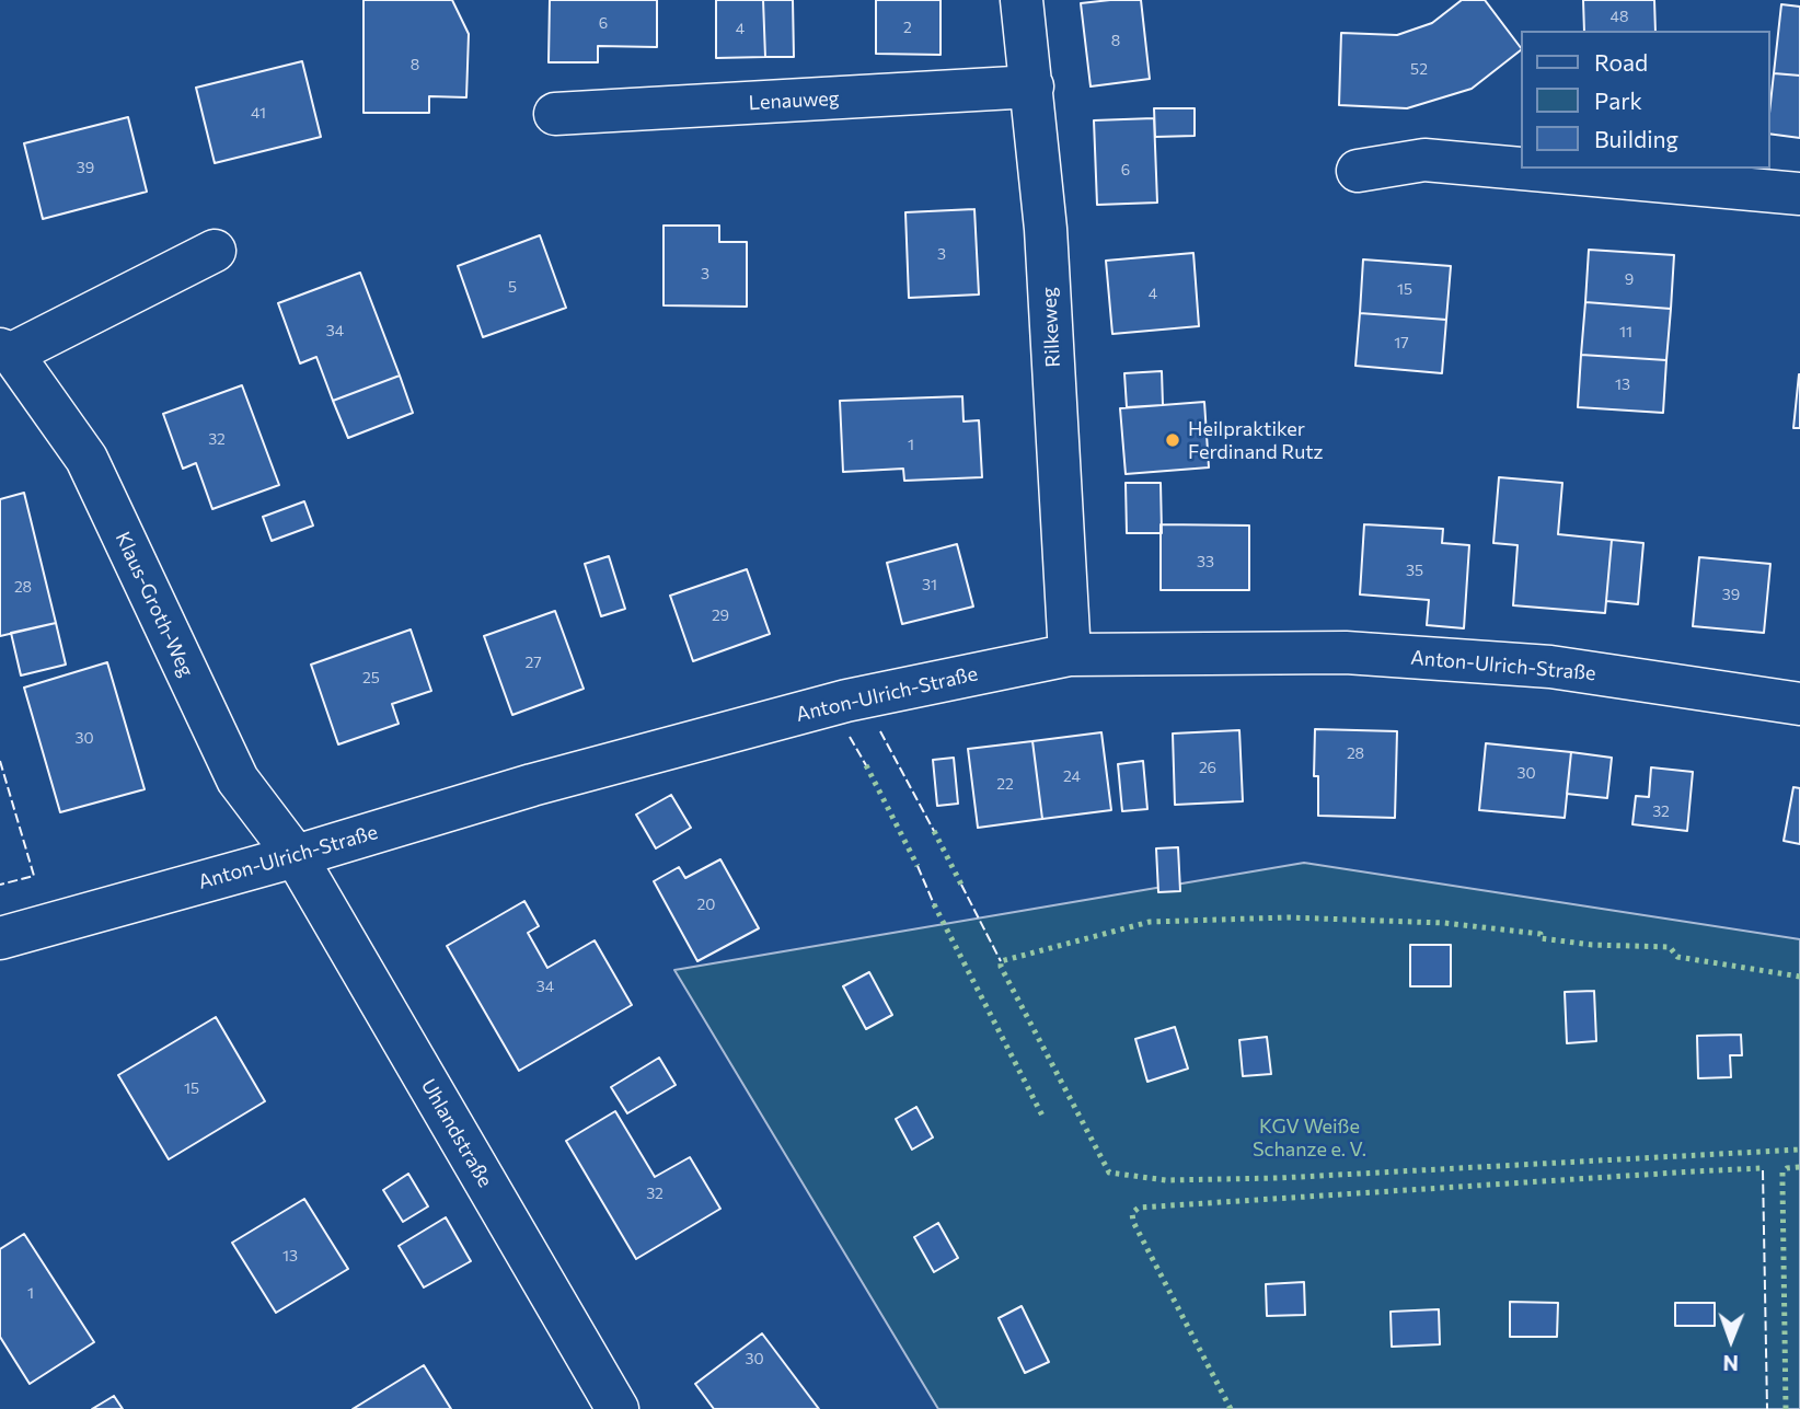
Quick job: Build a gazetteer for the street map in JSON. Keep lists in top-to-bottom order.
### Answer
{
  "streets": {
    "street": [
      "Lenauweg",
      "Rilkeweg",
      "Klaus-Groth-Weg",
      "Anton-Ulrich-Straße",
      "Uhlandstraße"
    ]
  },
  "crossings": [
    ["Lenauweg", "Rilkeweg"],
    ["Rilkeweg", "Anton-Ulrich-Straße"],
    ["Klaus-Groth-Weg", "Anton-Ulrich-Straße"],
    ["Klaus-Groth-Weg", "Uhlandstraße"],
    ["Anton-Ulrich-Straße", "Uhlandstraße"]
  ],
  "parks": ["KGV Weiße Schanze e. V."],
  "places": ["Heilpraktiker Ferdinand Rutz"],
  "house_numbers": [
    "48",
    "6",
    "2",
    "4",
    "8",
    "8",
    "52",
    "41",
    "39",
    "6",
    "3",
    "3",
    "9",
    "5",
    "15",
    "4",
    "34",
    "11",
    "17",
    "13",
    "32",
    "1",
    "33",
    "35",
    "31",
    "28",
    "39",
    "29",
    "27",
    "25",
    "30",
    "28",
    "26",
    "30",
    "24",
    "22",
    "32",
    "20",
    "34",
    "15",
    "32",
    "13",
    "1",
    "30"
  ],
  "legend": ["Road", "Park", "Building"],
  "north": "bottom"
}
